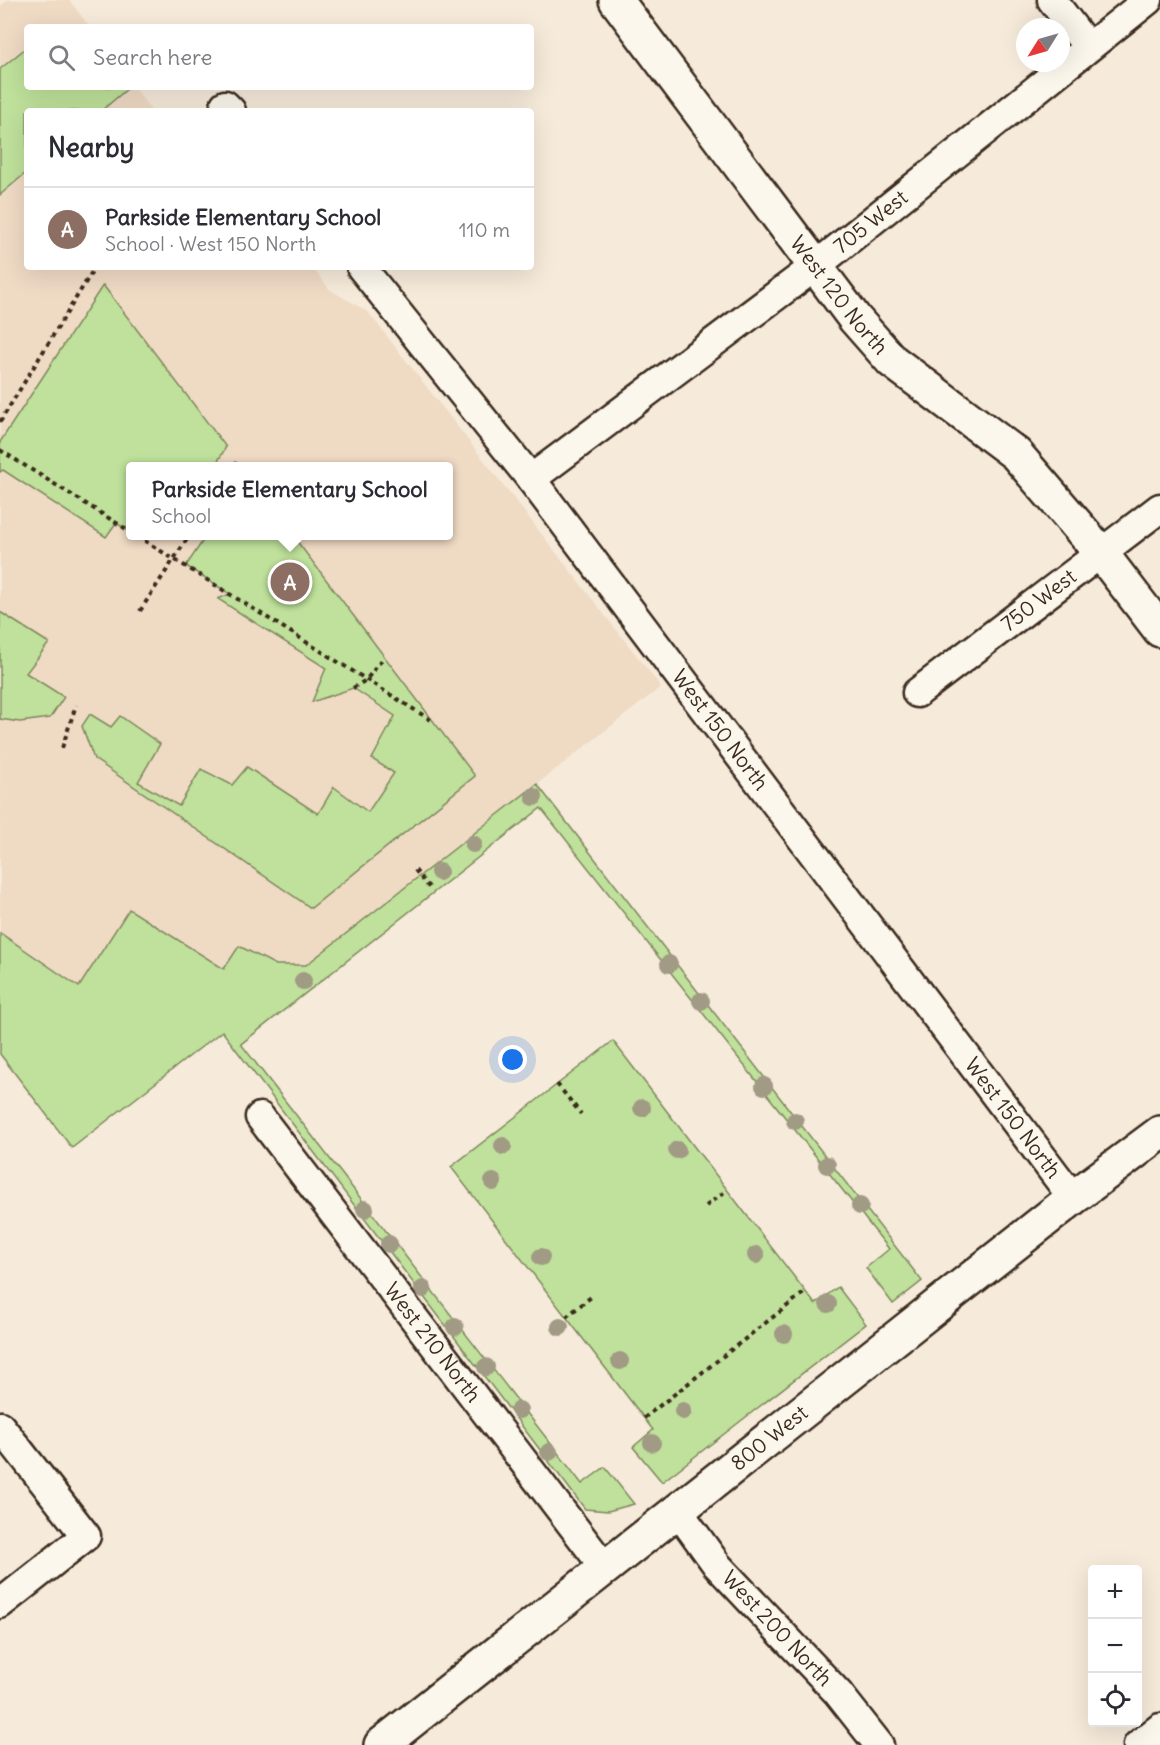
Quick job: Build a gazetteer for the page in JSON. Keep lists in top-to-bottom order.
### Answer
{
  "streets": {
    "street": [
      "705 West",
      "West 120 North",
      "750 West",
      "West 150 North",
      "West 210 North",
      "800 West",
      "West 200 North"
    ]
  },
  "crossings": [
    ["705 West", "West 120 North"],
    ["705 West", "West 150 North"],
    ["West 120 North", "750 West"],
    ["West 150 North", "800 West"],
    ["West 210 North", "800 West"],
    ["800 West", "West 200 North"]
  ],
  "north": "bottom left",
  "page": {
    "search": "Search here",
    "heading": "Nearby",
    "list": [
      {
        "mark": "A",
        "name": "Parkside Elementary School",
        "note": "School · West 150 North",
        "value": "110 m"
      }
    ],
    "popup": ["Parkside Elementary School", "School"],
    "pins": "A",
    "map_buttons": ["+", "−"]
  }
}
